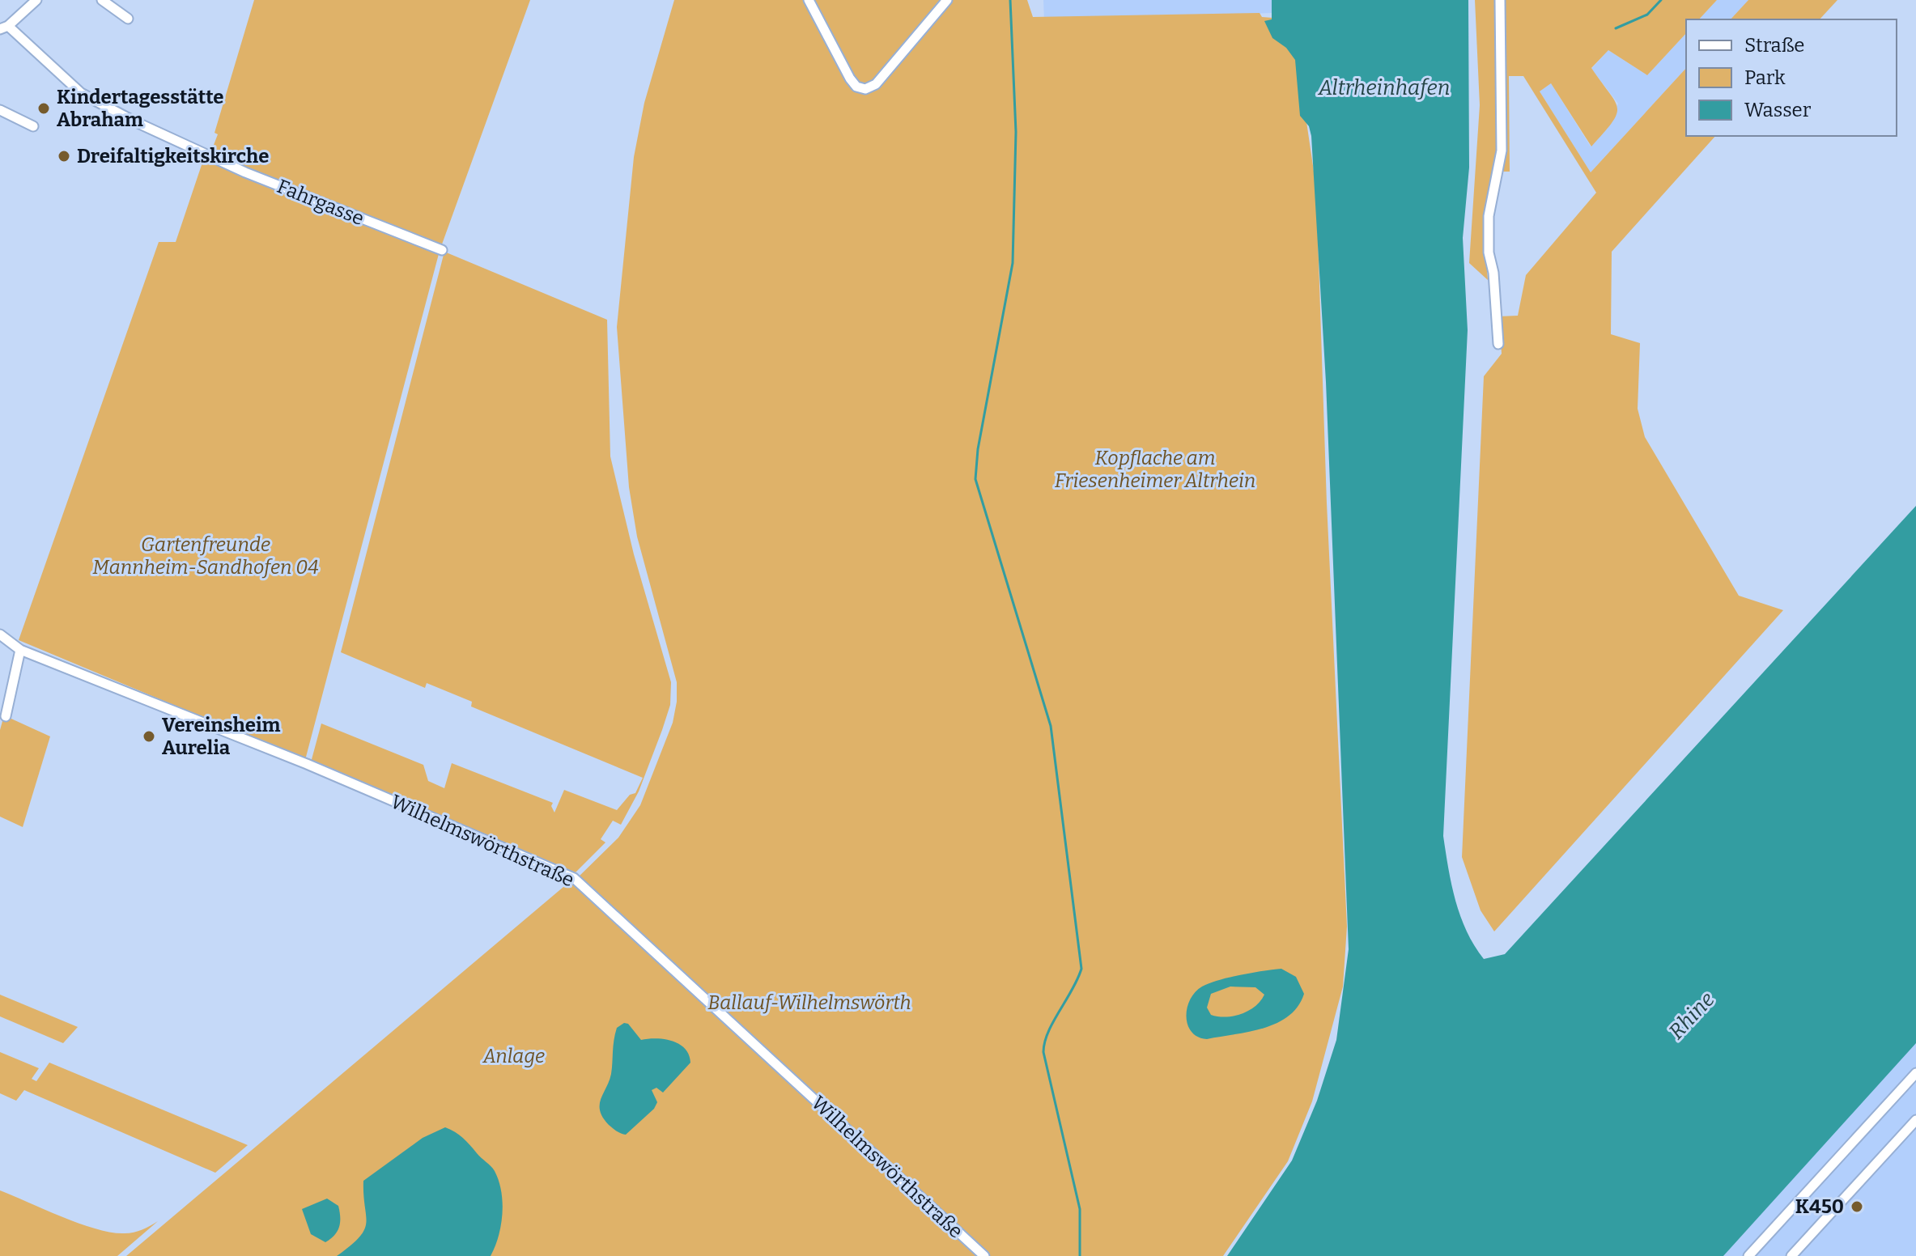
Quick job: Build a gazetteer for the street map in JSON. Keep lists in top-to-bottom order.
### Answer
{
  "streets": {
    "street": ["Fahrgasse", "Wilhelmswörthstraße"]
  },
  "water": ["Altrheinhafen", "Rhine"],
  "parks": [
    "Kopflache am Friesenheimer Altrhein",
    "Gartenfreunde Mannheim-Sandhofen 04",
    "Ballauf-Wilhelmswörth",
    "Anlage"
  ],
  "places": [
    "Kindertagesstätte Abraham",
    "Dreifaltigkeitskirche",
    "Vereinsheim Aurelia",
    "K450"
  ],
  "legend": ["Straße", "Park", "Wasser"]
}
